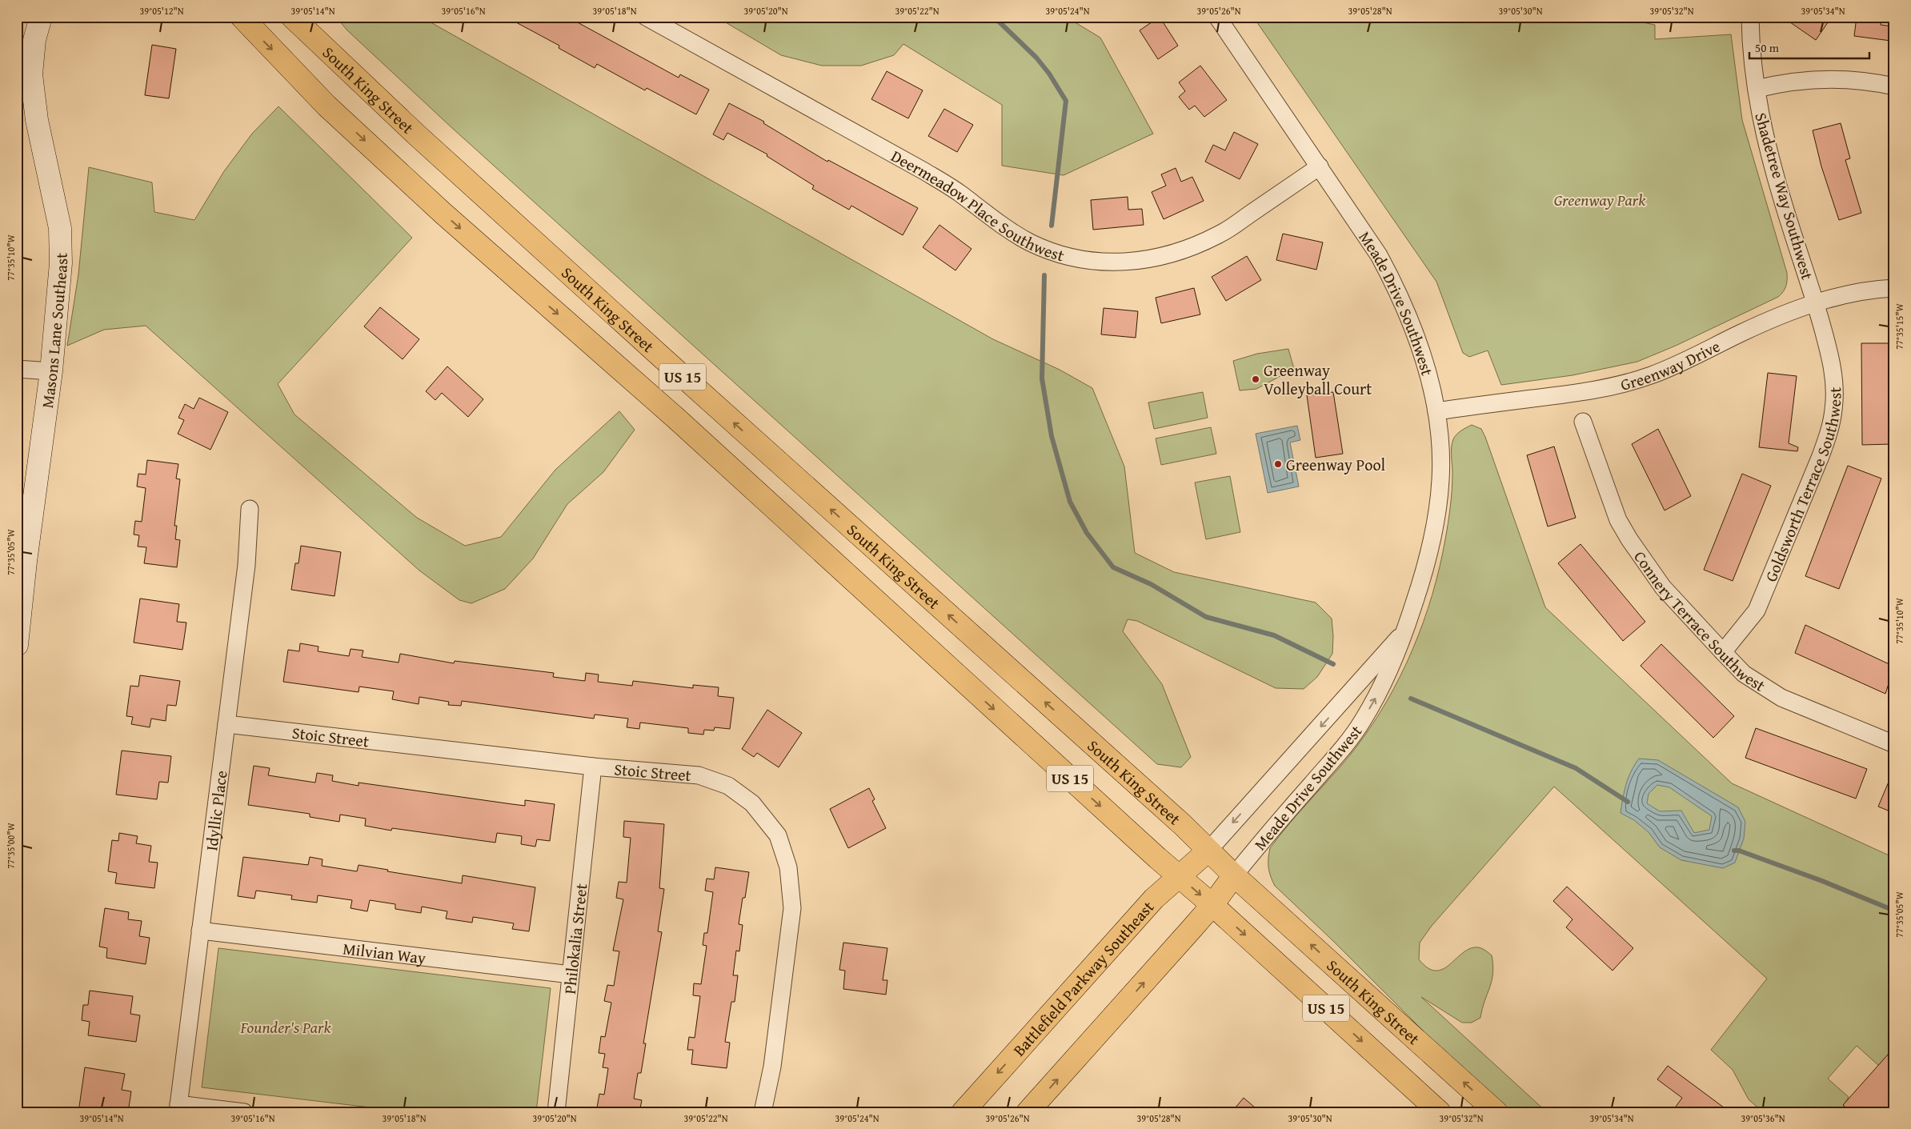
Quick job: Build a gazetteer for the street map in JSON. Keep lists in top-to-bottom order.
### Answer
{
  "streets": {
    "main road": ["South King Street", "US 15", "Battlefield Parkway Southeast"],
    "street": [
      "Shadetree Way Southwest",
      "Deermeadow Place Southwest",
      "Meade Drive Southwest",
      "Masons Lane Southeast",
      "Greenway Drive",
      "Goldsworth Terrace Southwest",
      "Connery Terrace Southwest",
      "Stoic Street",
      "Idyllic Place",
      "Philokalia Street",
      "Milvian Way"
    ]
  },
  "crossings": [
    ["South King Street", "Meade Drive Southwest"],
    ["South King Street", "Battlefield Parkway Southeast"],
    ["Shadetree Way Southwest", "Greenway Drive"],
    ["Shadetree Way Southwest", "Goldsworth Terrace Southwest"],
    ["Deermeadow Place Southwest", "Meade Drive Southwest"],
    ["Meade Drive Southwest", "Greenway Drive"],
    ["Meade Drive Southwest", "Battlefield Parkway Southeast"],
    ["Greenway Drive", "Goldsworth Terrace Southwest"],
    ["US 15", "Battlefield Parkway Southeast"],
    ["Goldsworth Terrace Southwest", "Connery Terrace Southwest"],
    ["Stoic Street", "Idyllic Place"],
    ["Stoic Street", "Philokalia Street"],
    ["Idyllic Place", "Milvian Way"],
    ["Philokalia Street", "Milvian Way"]
  ],
  "parks": ["Greenway Park", "Founder's Park"],
  "places": ["Greenway Volleyball Court", "Greenway Pool"],
  "scale_bar": "50 m",
  "coordinates": [
    "39°05'12\"N",
    "39°05'14\"N",
    "39°05'16\"N",
    "39°05'18\"N",
    "39°05'20\"N",
    "39°05'22\"N",
    "39°05'24\"N",
    "39°05'26\"N",
    "39°05'28\"N",
    "39°05'30\"N",
    "39°05'32\"N",
    "39°05'34\"N",
    "77°35'10\"W",
    "77°35'15\"W",
    "77°35'05\"W",
    "77°35'00\"W",
    "39°05'36\"N"
  ]
}
